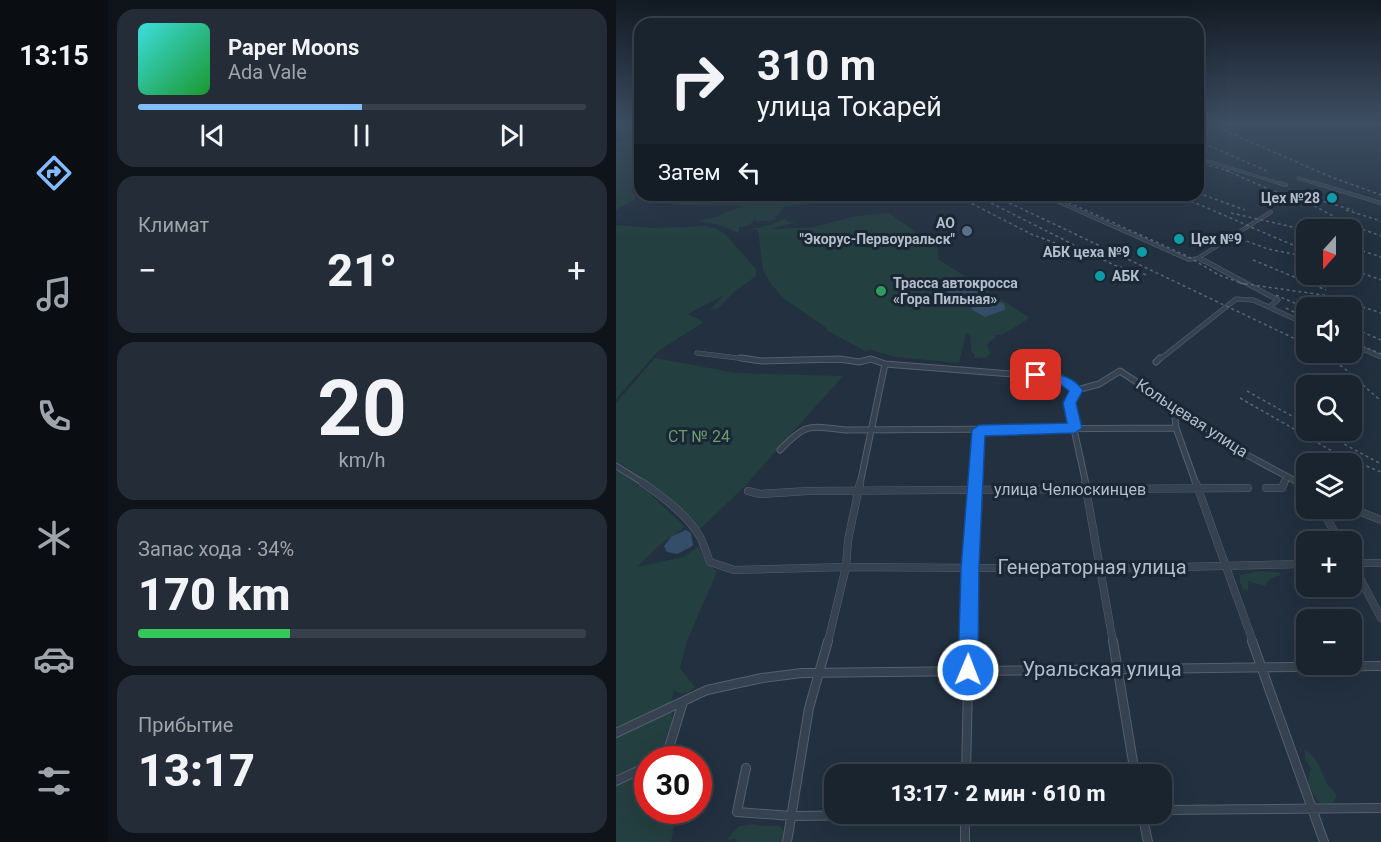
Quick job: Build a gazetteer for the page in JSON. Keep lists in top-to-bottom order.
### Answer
{
  "streets": {
    "street": [
      "Кольцевая улица",
      "улица Челюскинцев",
      "Генераторная улица",
      "Уральская улица"
    ]
  },
  "parks": ["СТ № 24"],
  "places": [
    "Цех №28",
    "АО \"Экорус-Первоуральск\"",
    "Цех №9",
    "АБК цеха №9",
    "АБК",
    "Трасса автокросса «Гора Пильная»"
  ],
  "north": "bottom",
  "page": {
    "tabs": "13:15",
    "turn": ["310 m", "улица Токарей"],
    "song": ["Paper Moons", "Ada Vale"],
    "then": "Затем",
    "tile": [
      "Климат",
      ["20", "km/h"],
      ["Запас хода · 34%", "170 km"],
      ["Прибытие", "13:17"]
    ],
    "map_buttons": ["+", "−"],
    "heat": ["−", "21°", "+"],
    "limit": "30",
    "trip": "13:17 · 2 мин · 610 m"
  }
}
